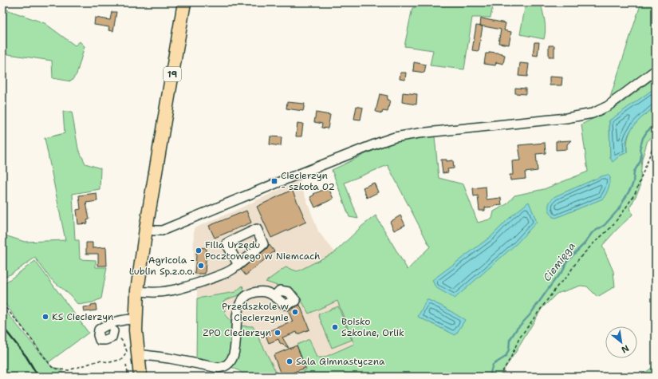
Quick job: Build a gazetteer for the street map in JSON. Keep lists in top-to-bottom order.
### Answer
{
  "streets": {
    "highway": ["19"]
  },
  "water": ["Ciemięga"],
  "places": {
    "transit": ["Ciecierzyn - szkoła 02"],
    "other": [
      "Filia Urzędu Pocztowego w Niemcach",
      "Agricola - Lublin Sp.z.o.o.",
      "Przedszkole w Ciecierzynie",
      "KS Ciecierzyn",
      "Boisko Szkolne, Orlik",
      "ZPO Ciecierzyn",
      "Sala Gimnastyczna"
    ]
  },
  "north": "bottom right"
}
